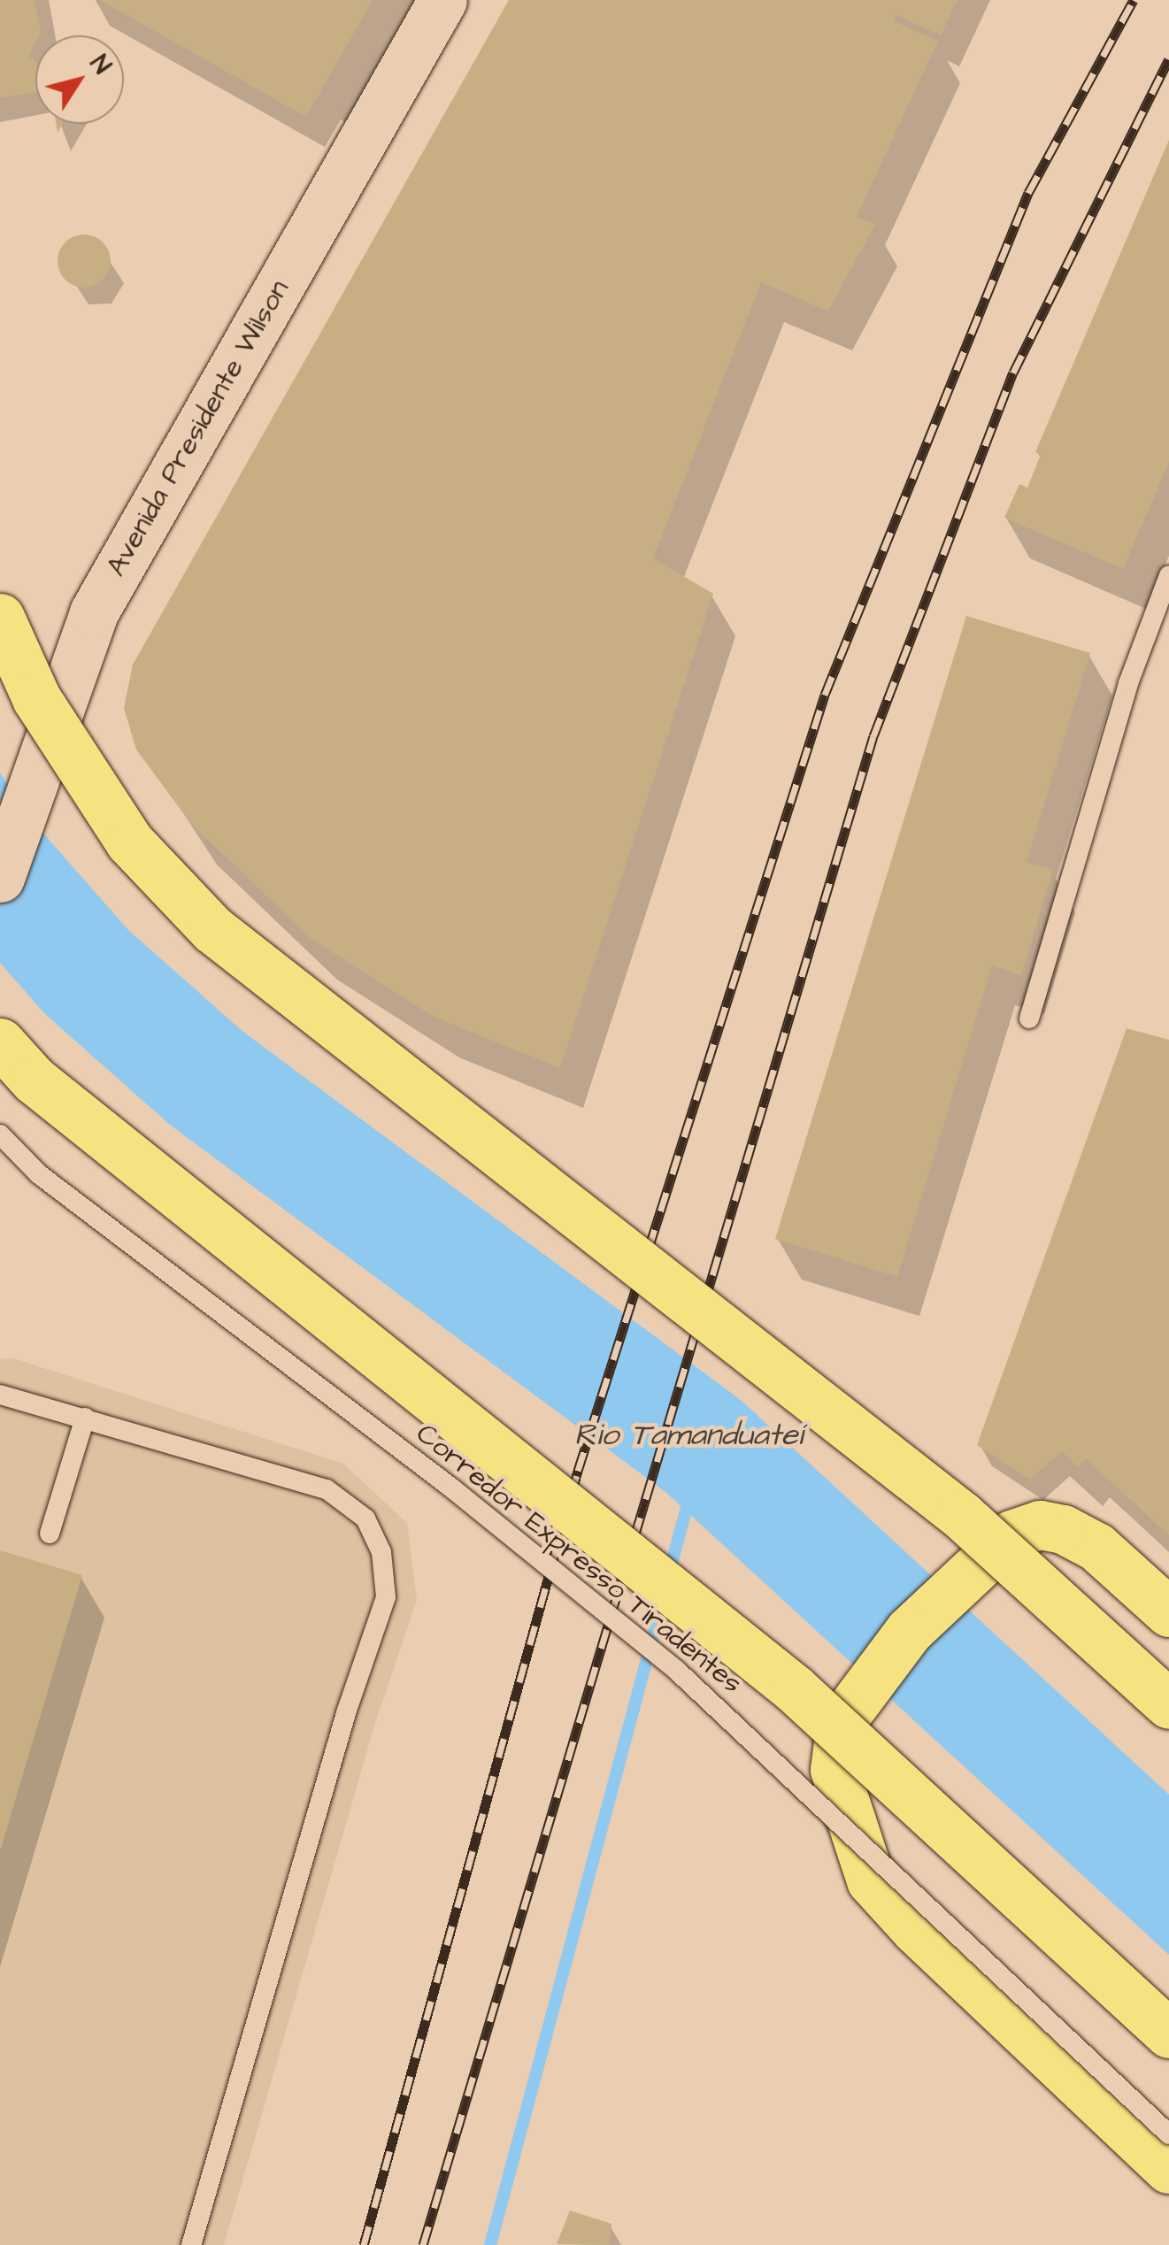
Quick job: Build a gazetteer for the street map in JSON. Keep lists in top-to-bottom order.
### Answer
{
  "streets": {
    "main road": ["Avenida Presidente Wilson"],
    "lane": ["Corredor Expresso Tiradentes"]
  },
  "water": ["Rio Tamanduateí"],
  "north": "top right"
}
